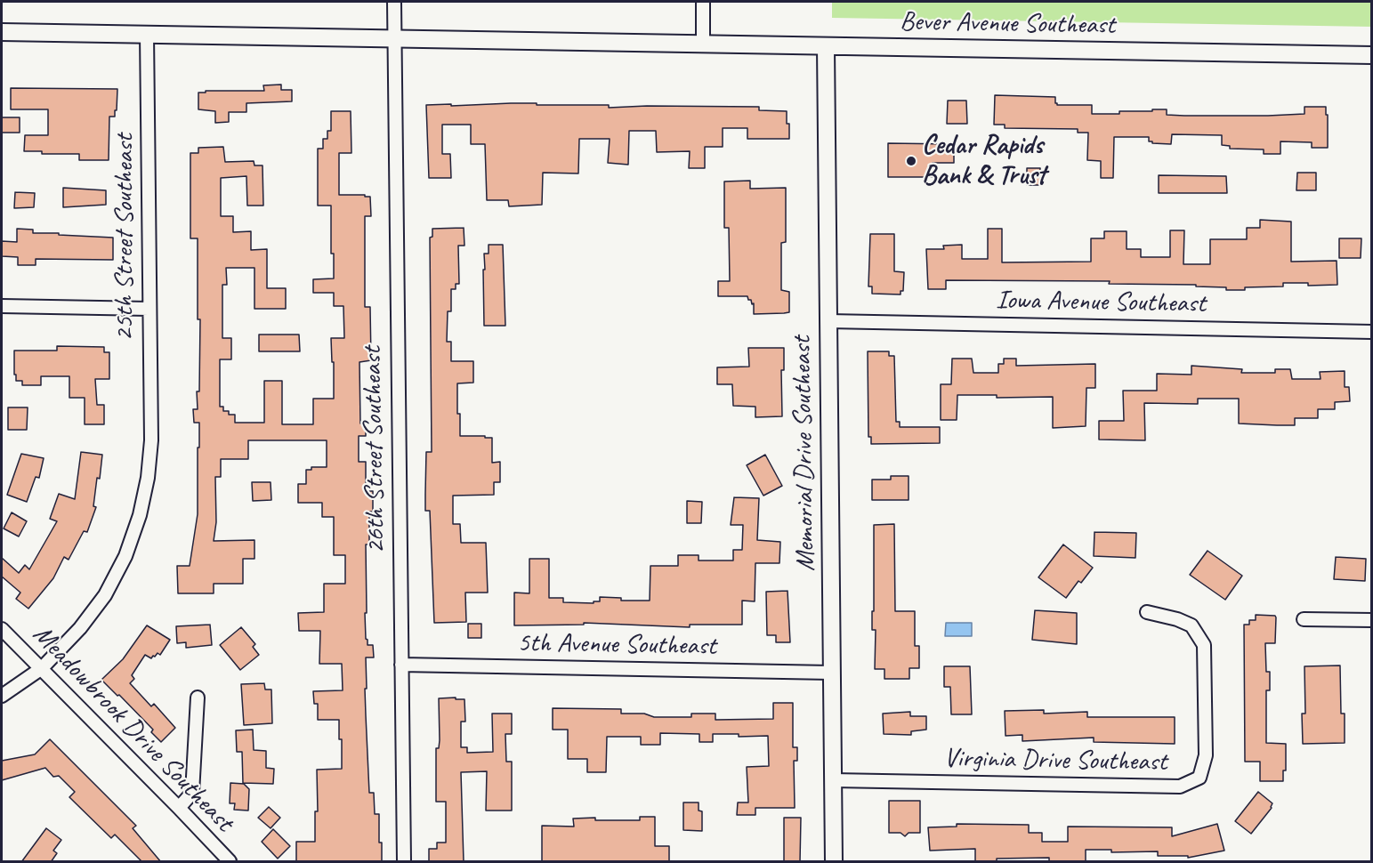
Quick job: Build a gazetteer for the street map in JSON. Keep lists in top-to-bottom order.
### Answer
{
  "streets": {
    "street": [
      "Bever Avenue Southeast",
      "25th Street Southeast",
      "Iowa Avenue Southeast",
      "26th Street Southeast",
      "Memorial Drive Southeast",
      "5th Avenue Southeast",
      "Meadowbrook Drive Southeast",
      "Virginia Drive Southeast"
    ]
  },
  "crossings": [
    ["Bever Avenue Southeast", "25th Street Southeast"],
    ["Bever Avenue Southeast", "26th Street Southeast"],
    ["Bever Avenue Southeast", "Memorial Drive Southeast"],
    ["25th Street Southeast", "Meadowbrook Drive Southeast"],
    ["Iowa Avenue Southeast", "Memorial Drive Southeast"],
    ["26th Street Southeast", "5th Avenue Southeast"],
    ["Memorial Drive Southeast", "5th Avenue Southeast"],
    ["Memorial Drive Southeast", "Virginia Drive Southeast"]
  ],
  "places": ["Cedar Rapids Bank & Trust"]
}
